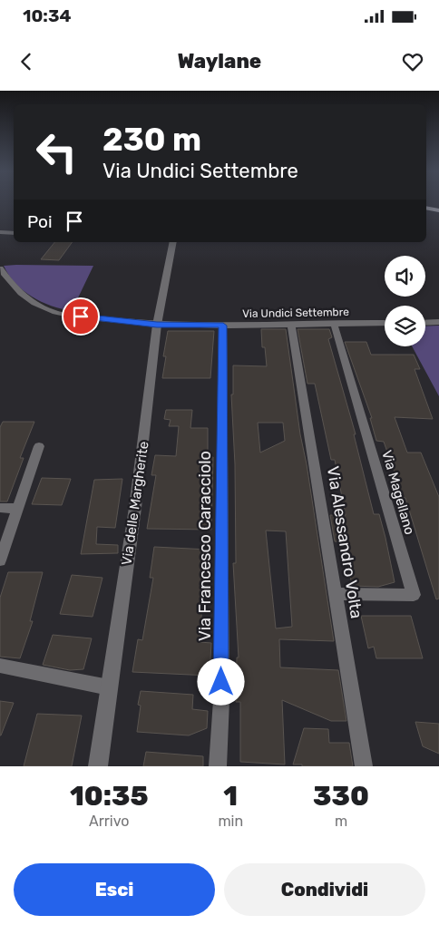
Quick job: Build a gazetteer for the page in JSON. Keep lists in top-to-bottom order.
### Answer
{
  "streets": {
    "street": [
      "Via Undici Settembre",
      "Via Magellano",
      "Via delle Margherite",
      "Via Alessandro Volta",
      "Via Francesco Caracciolo"
    ]
  },
  "crossings": [
    ["Via Undici Settembre", "Via Magellano"],
    ["Via Undici Settembre", "Via delle Margherite"],
    ["Via Undici Settembre", "Via Alessandro Volta"],
    ["Via Undici Settembre", "Via Francesco Caracciolo"],
    ["Via Magellano", "Via Alessandro Volta"]
  ],
  "page": {
    "status": "10:34",
    "header": "Waylane",
    "turn": ["230 m", "Via Undici Settembre"],
    "then": "Poi",
    "eta": [
      "10:35",
      "Arrivo",
      "1",
      "min",
      "330",
      "m"
    ],
    "buttons": ["Esci", "Condividi"]
  }
}
